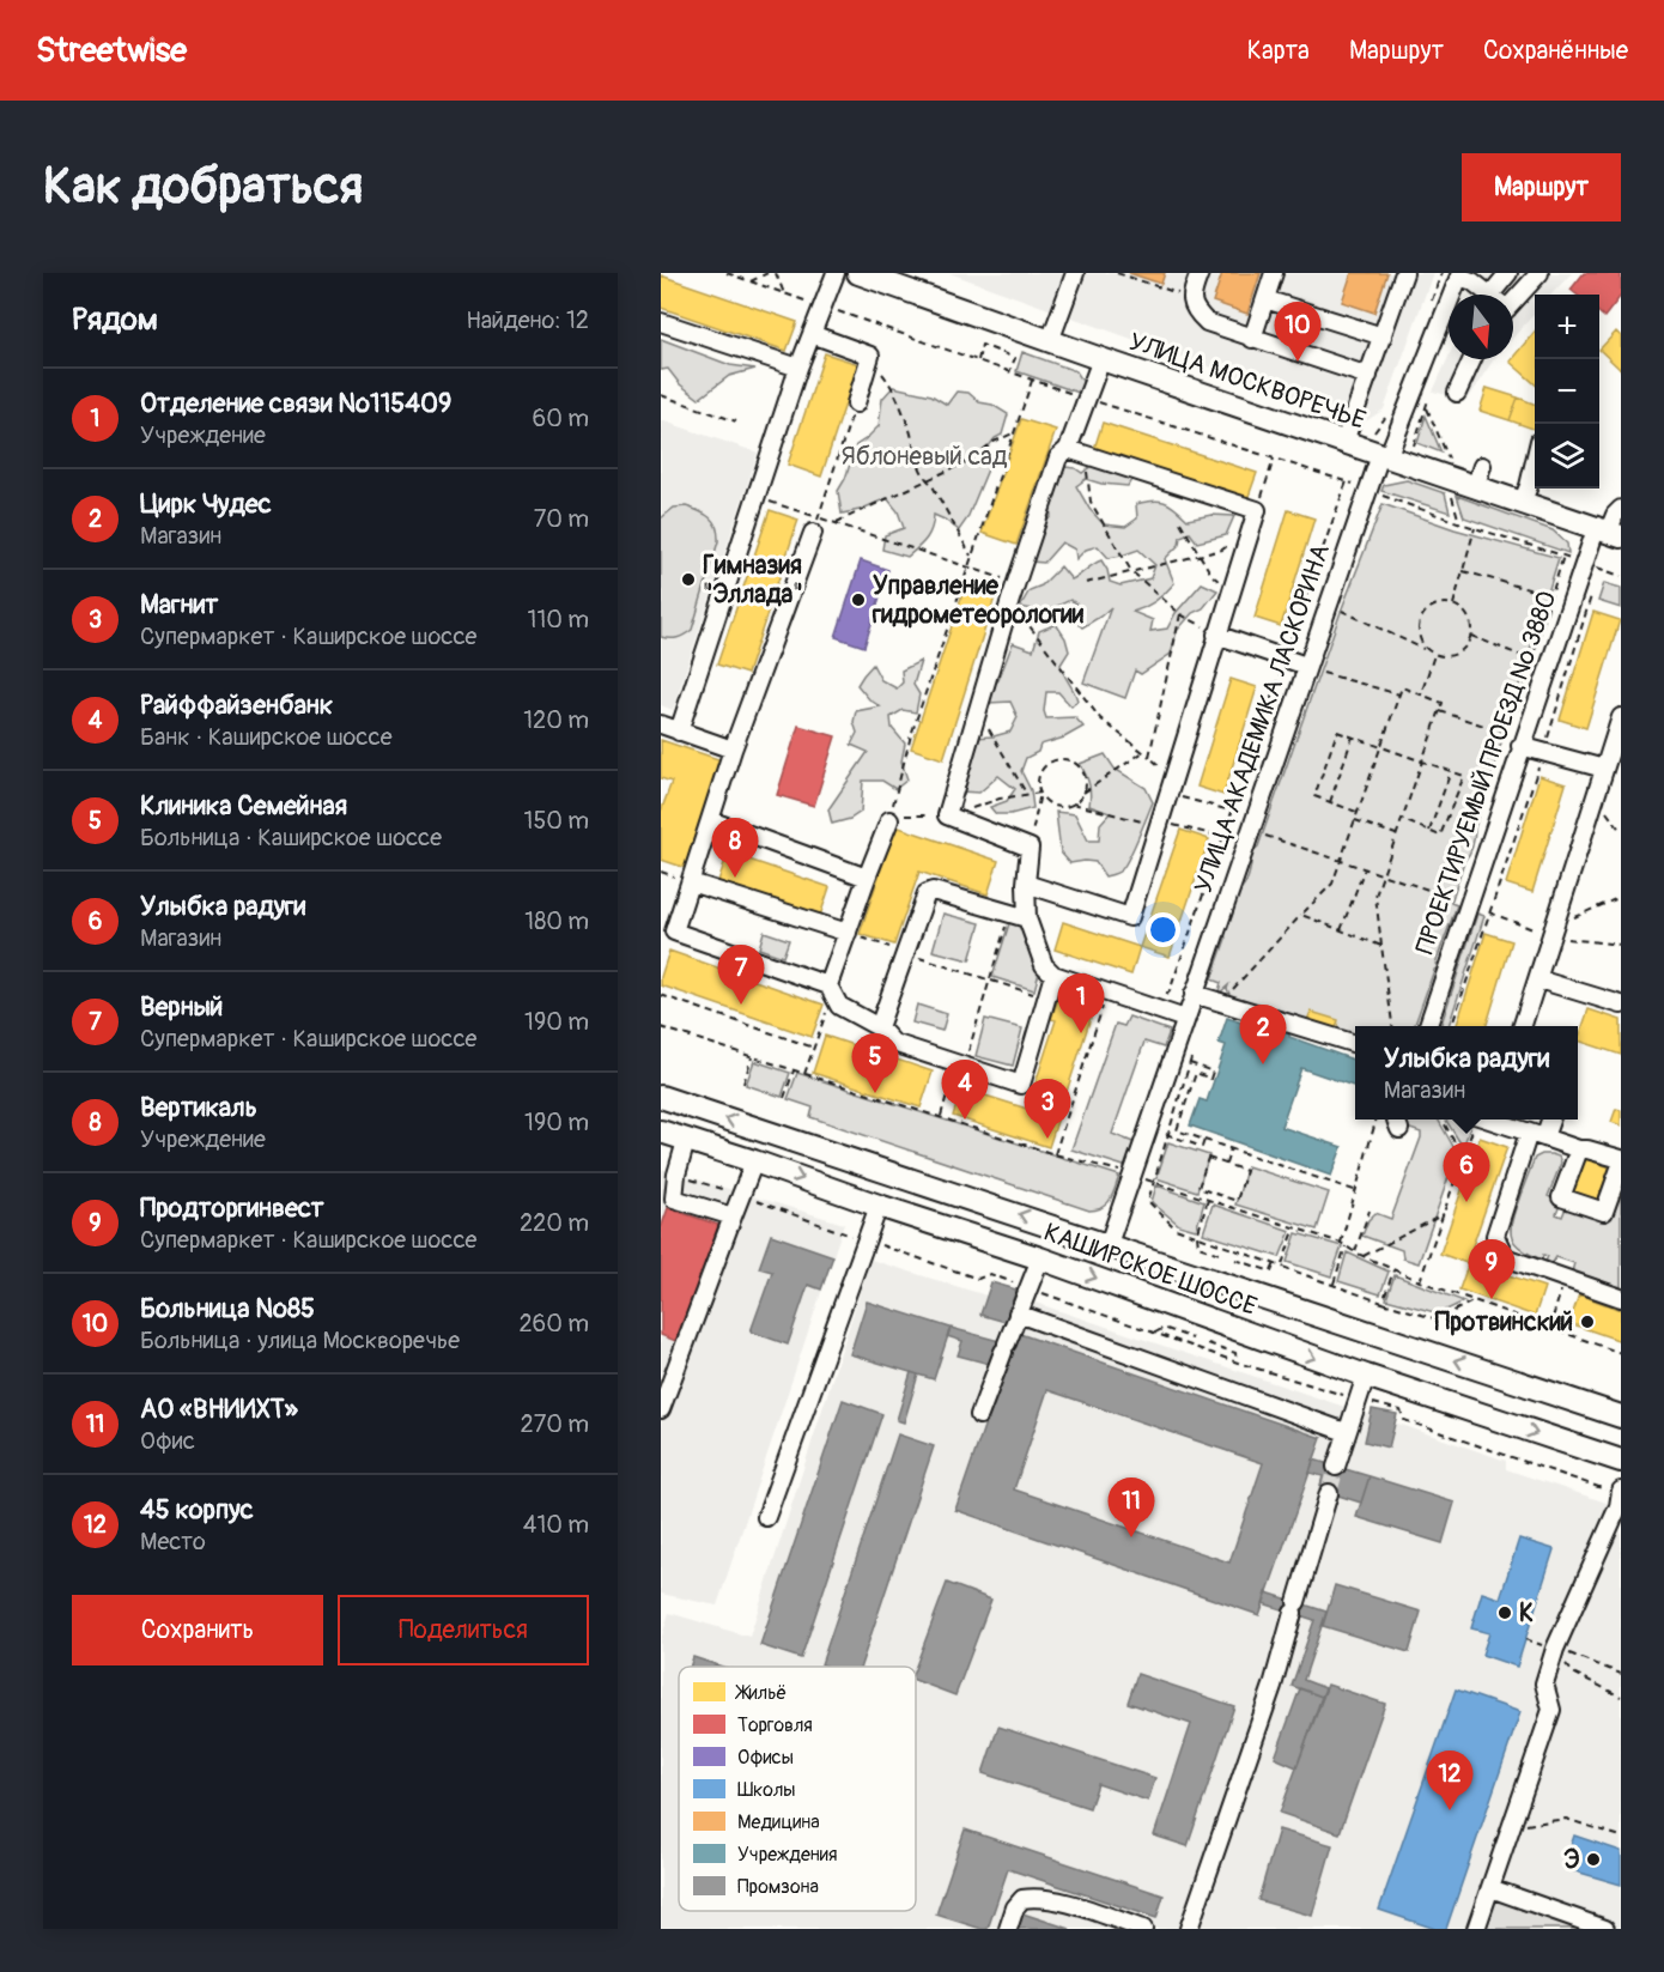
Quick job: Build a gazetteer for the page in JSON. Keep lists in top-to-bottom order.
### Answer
{
  "streets": {
    "main road": ["УЛИЦА МОСКВОРЕЧЬЕ", "КАШИРСКОЕ ШОССЕ"],
    "street": ["УЛИЦА АКАДЕМИКА ЛАСКОРИНА", "ПРОЕКТИРУЕМЫЙ ПРОЕЗД № 3880"]
  },
  "crossings": [
    ["УЛИЦА МОСКВОРЕЧЬЕ", "УЛИЦА АКАДЕМИКА ЛАСКОРИНА"],
    ["УЛИЦА МОСКВОРЕЧЬЕ", "ПРОЕКТИРУЕМЫЙ ПРОЕЗД № 3880"],
    ["УЛИЦА АКАДЕМИКА ЛАСКОРИНА", "КАШИРСКОЕ ШОССЕ"]
  ],
  "parks": ["Яблоневый сад"],
  "places": [
    "Гимназия \"Эллада\"",
    "Управление гидрометеорологии",
    "Протвинский",
    "К",
    "Э"
  ],
  "legend": [
    "Жильё",
    "Торговля",
    "Офисы",
    "Школы",
    "Медицина",
    "Учреждения",
    "Промзона"
  ],
  "north": "bottom",
  "page": {
    "header": "Streetwise",
    "nav": ["Карта", "Маршрут", "Сохранённые"],
    "buttons": [
      "Маршрут",
      ["Сохранить", "Поделиться"]
    ],
    "title": "Как добраться",
    "heading": ["Рядом", "Найдено: 12"],
    "map_buttons": ["+", "−"],
    "pins": [
      "10",
      "8",
      "7",
      "1",
      "2",
      "5",
      "4",
      "3",
      "6",
      "9",
      "11",
      "12"
    ],
    "list": [
      {
        "mark": "1",
        "name": "Отделение связи №115409",
        "note": "Учреждение",
        "value": "60 m"
      },
      {
        "mark": "2",
        "name": "Цирк Чудес",
        "note": "Магазин",
        "value": "70 m"
      },
      {
        "mark": "3",
        "name": "Магнит",
        "note": "Супермаркет · Каширское шоссе",
        "value": "110 m"
      },
      {
        "mark": "4",
        "name": "Райффайзенбанк",
        "note": "Банк · Каширское шоссе",
        "value": "120 m"
      },
      {
        "mark": "5",
        "name": "Клиника Семейная",
        "note": "Больница · Каширское шоссе",
        "value": "150 m"
      },
      {
        "mark": "6",
        "name": "Улыбка радуги",
        "note": "Магазин",
        "value": "180 m"
      },
      {
        "mark": "7",
        "name": "Верный",
        "note": "Супермаркет · Каширское шоссе",
        "value": "190 m"
      },
      {
        "mark": "8",
        "name": "Вертикаль",
        "note": "Учреждение",
        "value": "190 m"
      },
      {
        "mark": "9",
        "name": "Продторгинвест",
        "note": "Супермаркет · Каширское шоссе",
        "value": "220 m"
      },
      {
        "mark": "10",
        "name": "Больница №85",
        "note": "Больница · улица Москворечье",
        "value": "260 m"
      },
      {
        "mark": "11",
        "name": "АО «ВНИИХТ»",
        "note": "Офис",
        "value": "270 m"
      },
      {
        "mark": "12",
        "name": "45 корпус",
        "note": "Место",
        "value": "410 m"
      }
    ],
    "popup": ["Улыбка радуги", "Магазин"]
  }
}
